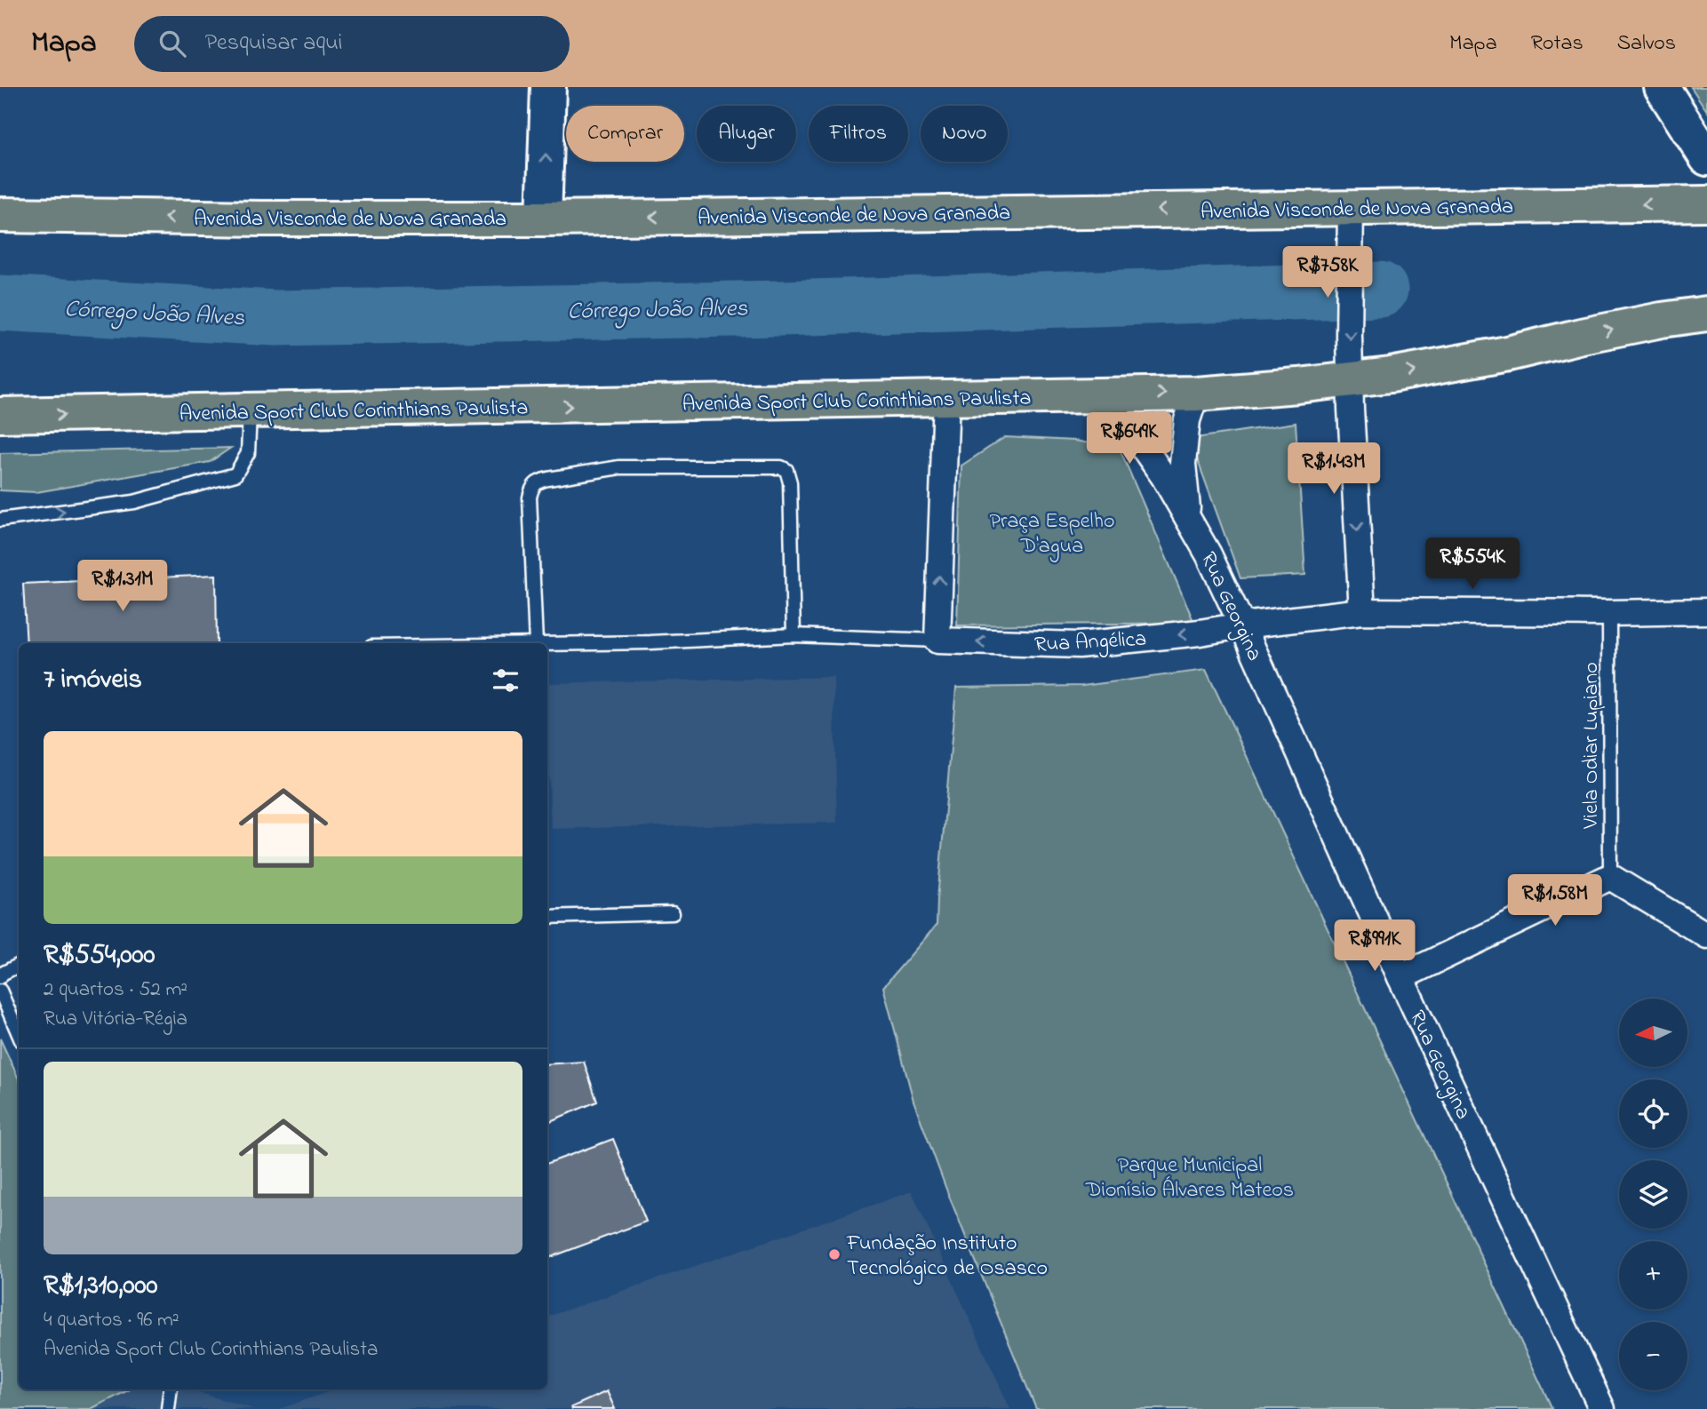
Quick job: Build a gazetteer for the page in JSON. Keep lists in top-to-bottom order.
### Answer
{
  "streets": {
    "main road": ["Avenida Visconde de Nova Granada", "Avenida Sport Club Corinthians Paulista"],
    "street": ["Rua Georgina", "Rua Angélica"],
    "lane": ["Viela Odiar Lupiano"]
  },
  "crossings": [
    ["Avenida Sport Club Corinthians Paulista", "Rua Georgina"],
    ["Rua Georgina", "Rua Angélica"],
    ["Rua Angélica", "Viela Odiar Lupiano"]
  ],
  "one_way": ["Avenida Visconde de Nova Granada", "Avenida Sport Club Corinthians Paulista", "Rua Angélica"],
  "water": ["Córrego João Alves"],
  "parks": ["Praça Espelho D'agua", "Parque Municipal Dionísio Álvares Mateos"],
  "places": ["Fundação Instituto Tecnológico de Osasco"],
  "north": "left",
  "page": {
    "header": "Mapa",
    "search": "Pesquisar aqui",
    "nav": ["Mapa", "Rotas", "Salvos"],
    "chip": [
      "Comprar",
      "Alugar",
      "Filtros",
      "Novo"
    ],
    "price": [
      "R$758K",
      "R$649K",
      "R$1.43M",
      "R$554K",
      "R$1.31M",
      "R$1.58M",
      "R$991K"
    ],
    "heading": "7 imóveis",
    "list": [
      {
        "name": "R$554,000",
        "note": "2 quartos · 52 m² · Rua Vitória-Régia"
      },
      {
        "name": "R$1,310,000",
        "note": "4 quartos · 96 m² · Avenida Sport Club Corinthians Paulista"
      }
    ],
    "map_buttons": ["+", "−"]
  }
}
